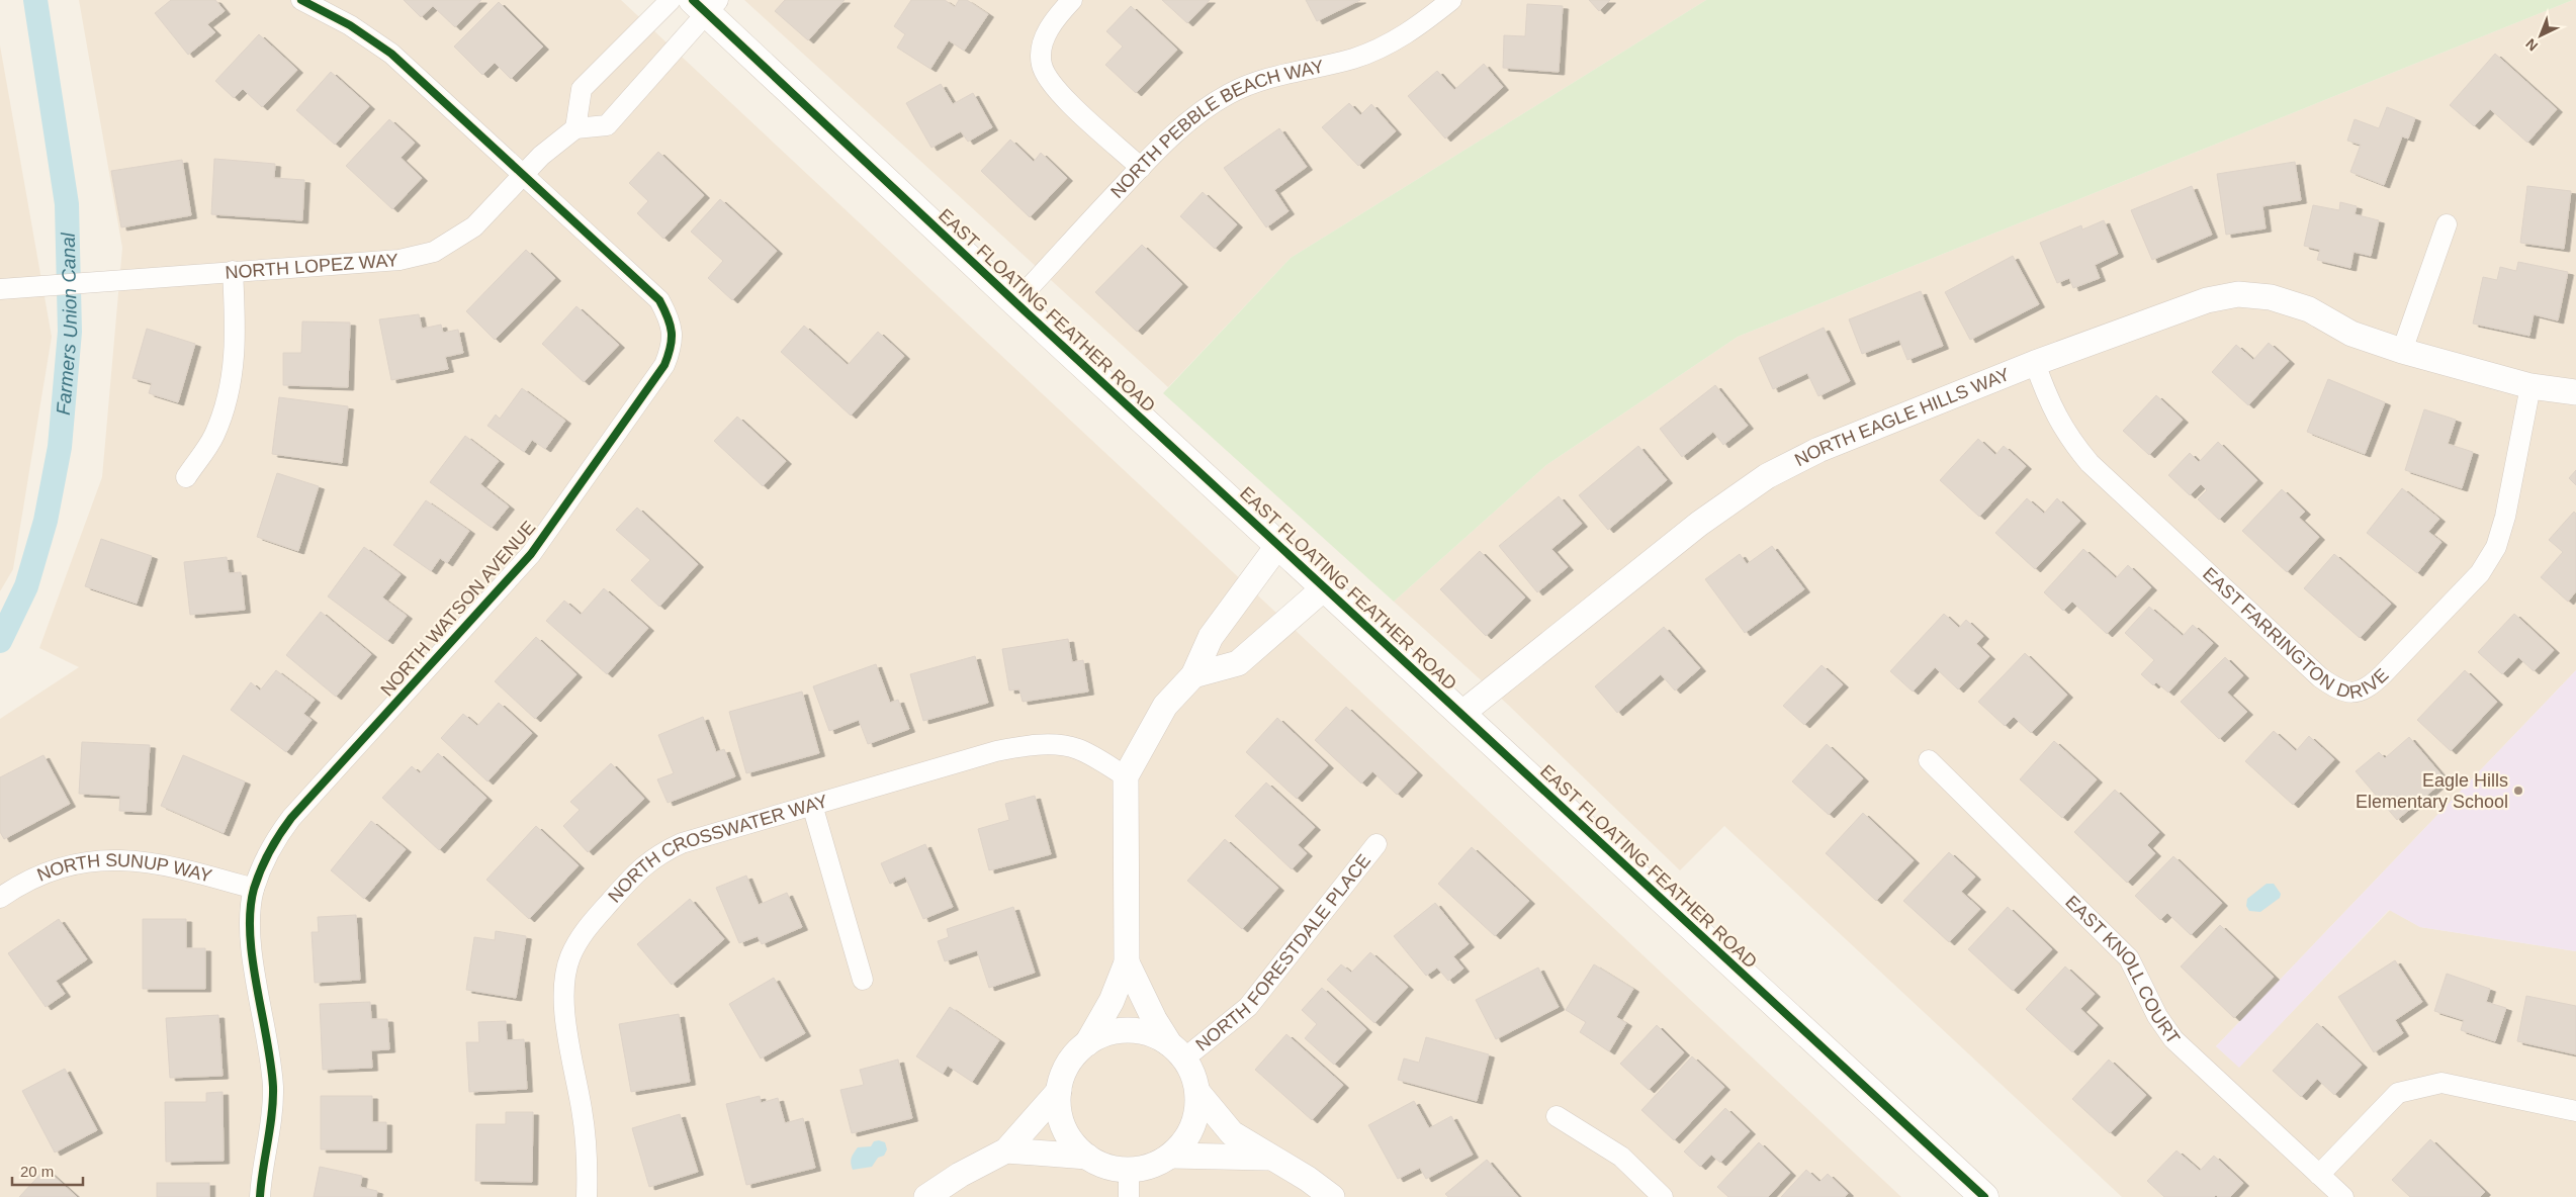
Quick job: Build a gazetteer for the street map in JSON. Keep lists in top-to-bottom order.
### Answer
{
  "streets": {
    "main road": ["EAST FLOATING FEATHER ROAD"],
    "street": [
      "NORTH PEBBLE BEACH WAY",
      "NORTH LOPEZ WAY",
      "NORTH EAGLE HILLS WAY",
      "NORTH WATSON AVENUE",
      "EAST FARRINGTON DRIVE",
      "NORTH CROSSWATER WAY",
      "NORTH SUNUP WAY",
      "NORTH FORESTDALE PLACE",
      "EAST KNOLL COURT"
    ]
  },
  "crossings": [
    ["NORTH PEBBLE BEACH WAY", "EAST FLOATING FEATHER ROAD"],
    ["NORTH LOPEZ WAY", "NORTH WATSON AVENUE"],
    ["EAST FLOATING FEATHER ROAD", "NORTH EAGLE HILLS WAY"],
    ["NORTH EAGLE HILLS WAY", "EAST FARRINGTON DRIVE"],
    ["NORTH WATSON AVENUE", "NORTH SUNUP WAY"]
  ],
  "water": ["Farmers Union Canal"],
  "places": ["Eagle Hills Elementary School"],
  "scale_bar": "20 m",
  "north": "bottom left"
}
